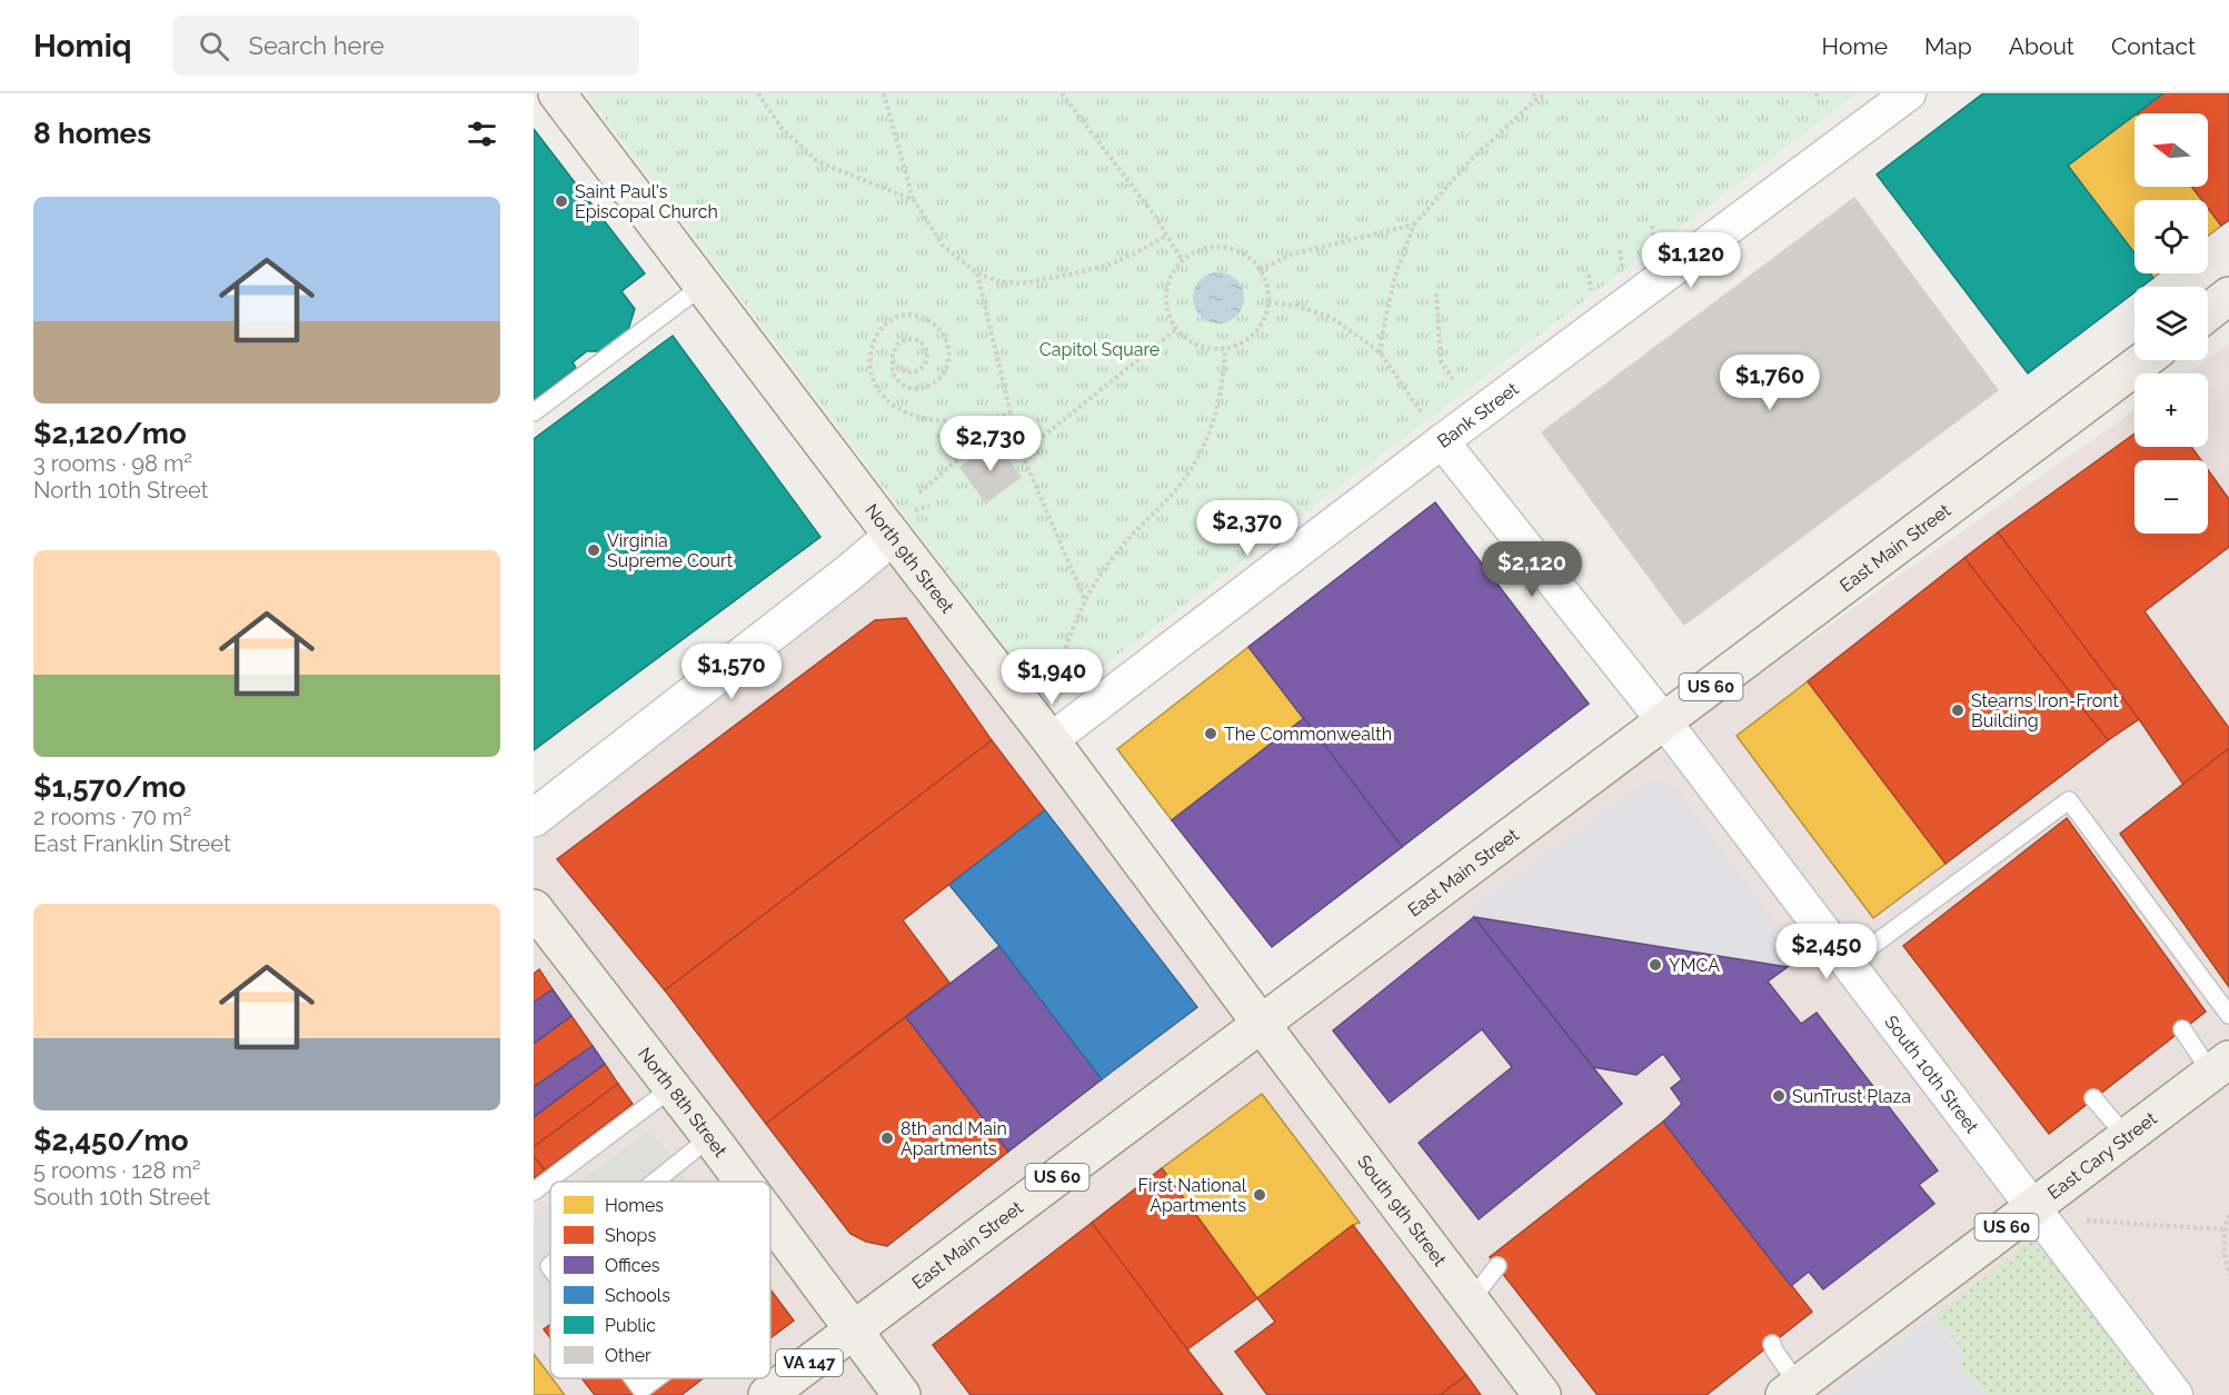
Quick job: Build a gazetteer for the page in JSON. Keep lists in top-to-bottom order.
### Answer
{
  "streets": {
    "main road": [
      "East Main Street",
      "North 9th Street",
      "US 60",
      "North 8th Street",
      "East Cary Street",
      "South 9th Street",
      "VA 147"
    ],
    "street": ["Bank Street", "South 10th Street"]
  },
  "crossings": [
    ["Bank Street", "North 9th Street"],
    ["Bank Street", "South 10th Street"],
    ["East Main Street", "North 9th Street"],
    ["East Main Street", "South 10th Street"],
    ["East Main Street", "North 8th Street"],
    ["East Main Street", "South 9th Street"],
    ["North 9th Street", "South 9th Street"],
    ["South 10th Street", "East Cary Street"]
  ],
  "parks": ["Capitol Square"],
  "places": [
    "Saint Paul's Episcopal Church",
    "Virginia Supreme Court",
    "Stearns Iron-Front Building",
    "The Commonwealth",
    "YMCA",
    "SunTrust Plaza",
    "8th and Main Apartments",
    "First National Apartments"
  ],
  "legend": [
    "Homes",
    "Shops",
    "Offices",
    "Schools",
    "Public",
    "Other"
  ],
  "north": "left",
  "page": {
    "header": "Homiq",
    "search": "Search here",
    "nav": [
      "Home",
      "Map",
      "About",
      "Contact"
    ],
    "heading": "8 homes",
    "map_buttons": ["+", "−"],
    "list": [
      {
        "name": "$2,120/mo",
        "note": "3 rooms · 98 m² · North 10th Street"
      },
      {
        "name": "$1,570/mo",
        "note": "2 rooms · 70 m² · East Franklin Street"
      },
      {
        "name": "$2,450/mo",
        "note": "5 rooms · 128 m² · South 10th Street"
      }
    ],
    "price": [
      "$1,120",
      "$1,760",
      "$2,730",
      "$2,370",
      "$2,120",
      "$1,570",
      "$1,940",
      "$2,450"
    ]
  }
}
